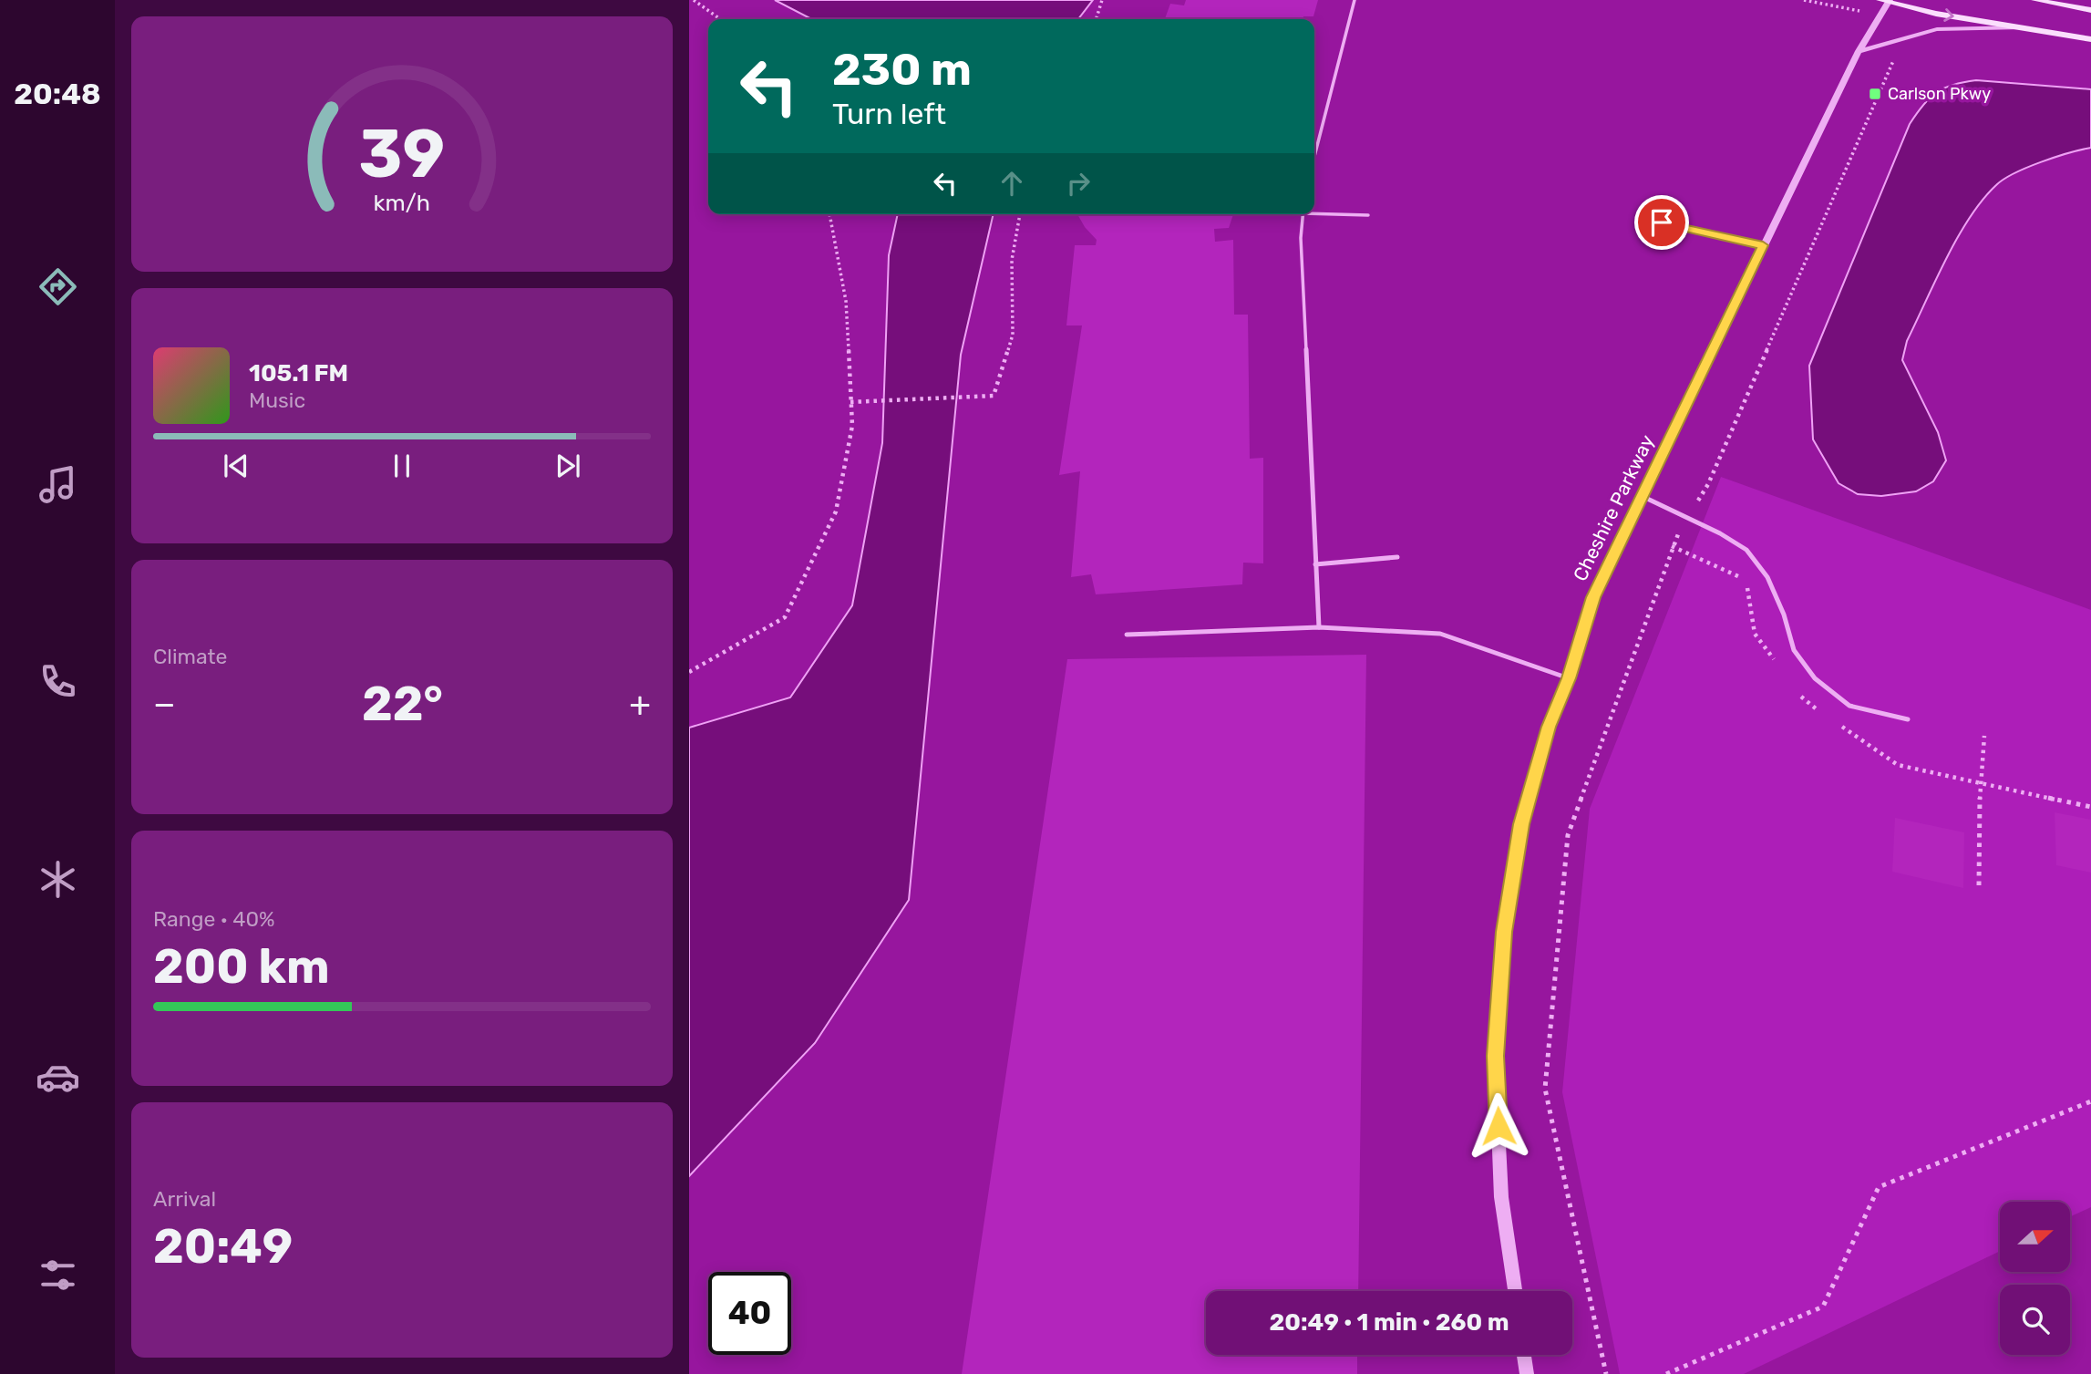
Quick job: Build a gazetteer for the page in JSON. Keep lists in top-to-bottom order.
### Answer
{
  "streets": {
    "street": ["Cheshire Parkway"]
  },
  "places": {
    "transit": ["Carlson Pkwy"]
  },
  "north": "right",
  "page": {
    "tabs": "20:48",
    "turn": ["230 m", "Turn left"],
    "song": ["105.1 FM", "Music"],
    "tile": [
      "Climate",
      ["Range · 40%", "200 km"],
      ["Arrival", "20:49"]
    ],
    "heat": ["−", "22°", "+"],
    "limit": "40",
    "trip": "20:49 · 1 min · 260 m",
    "gauge": ["39", "km/h"]
  }
}
